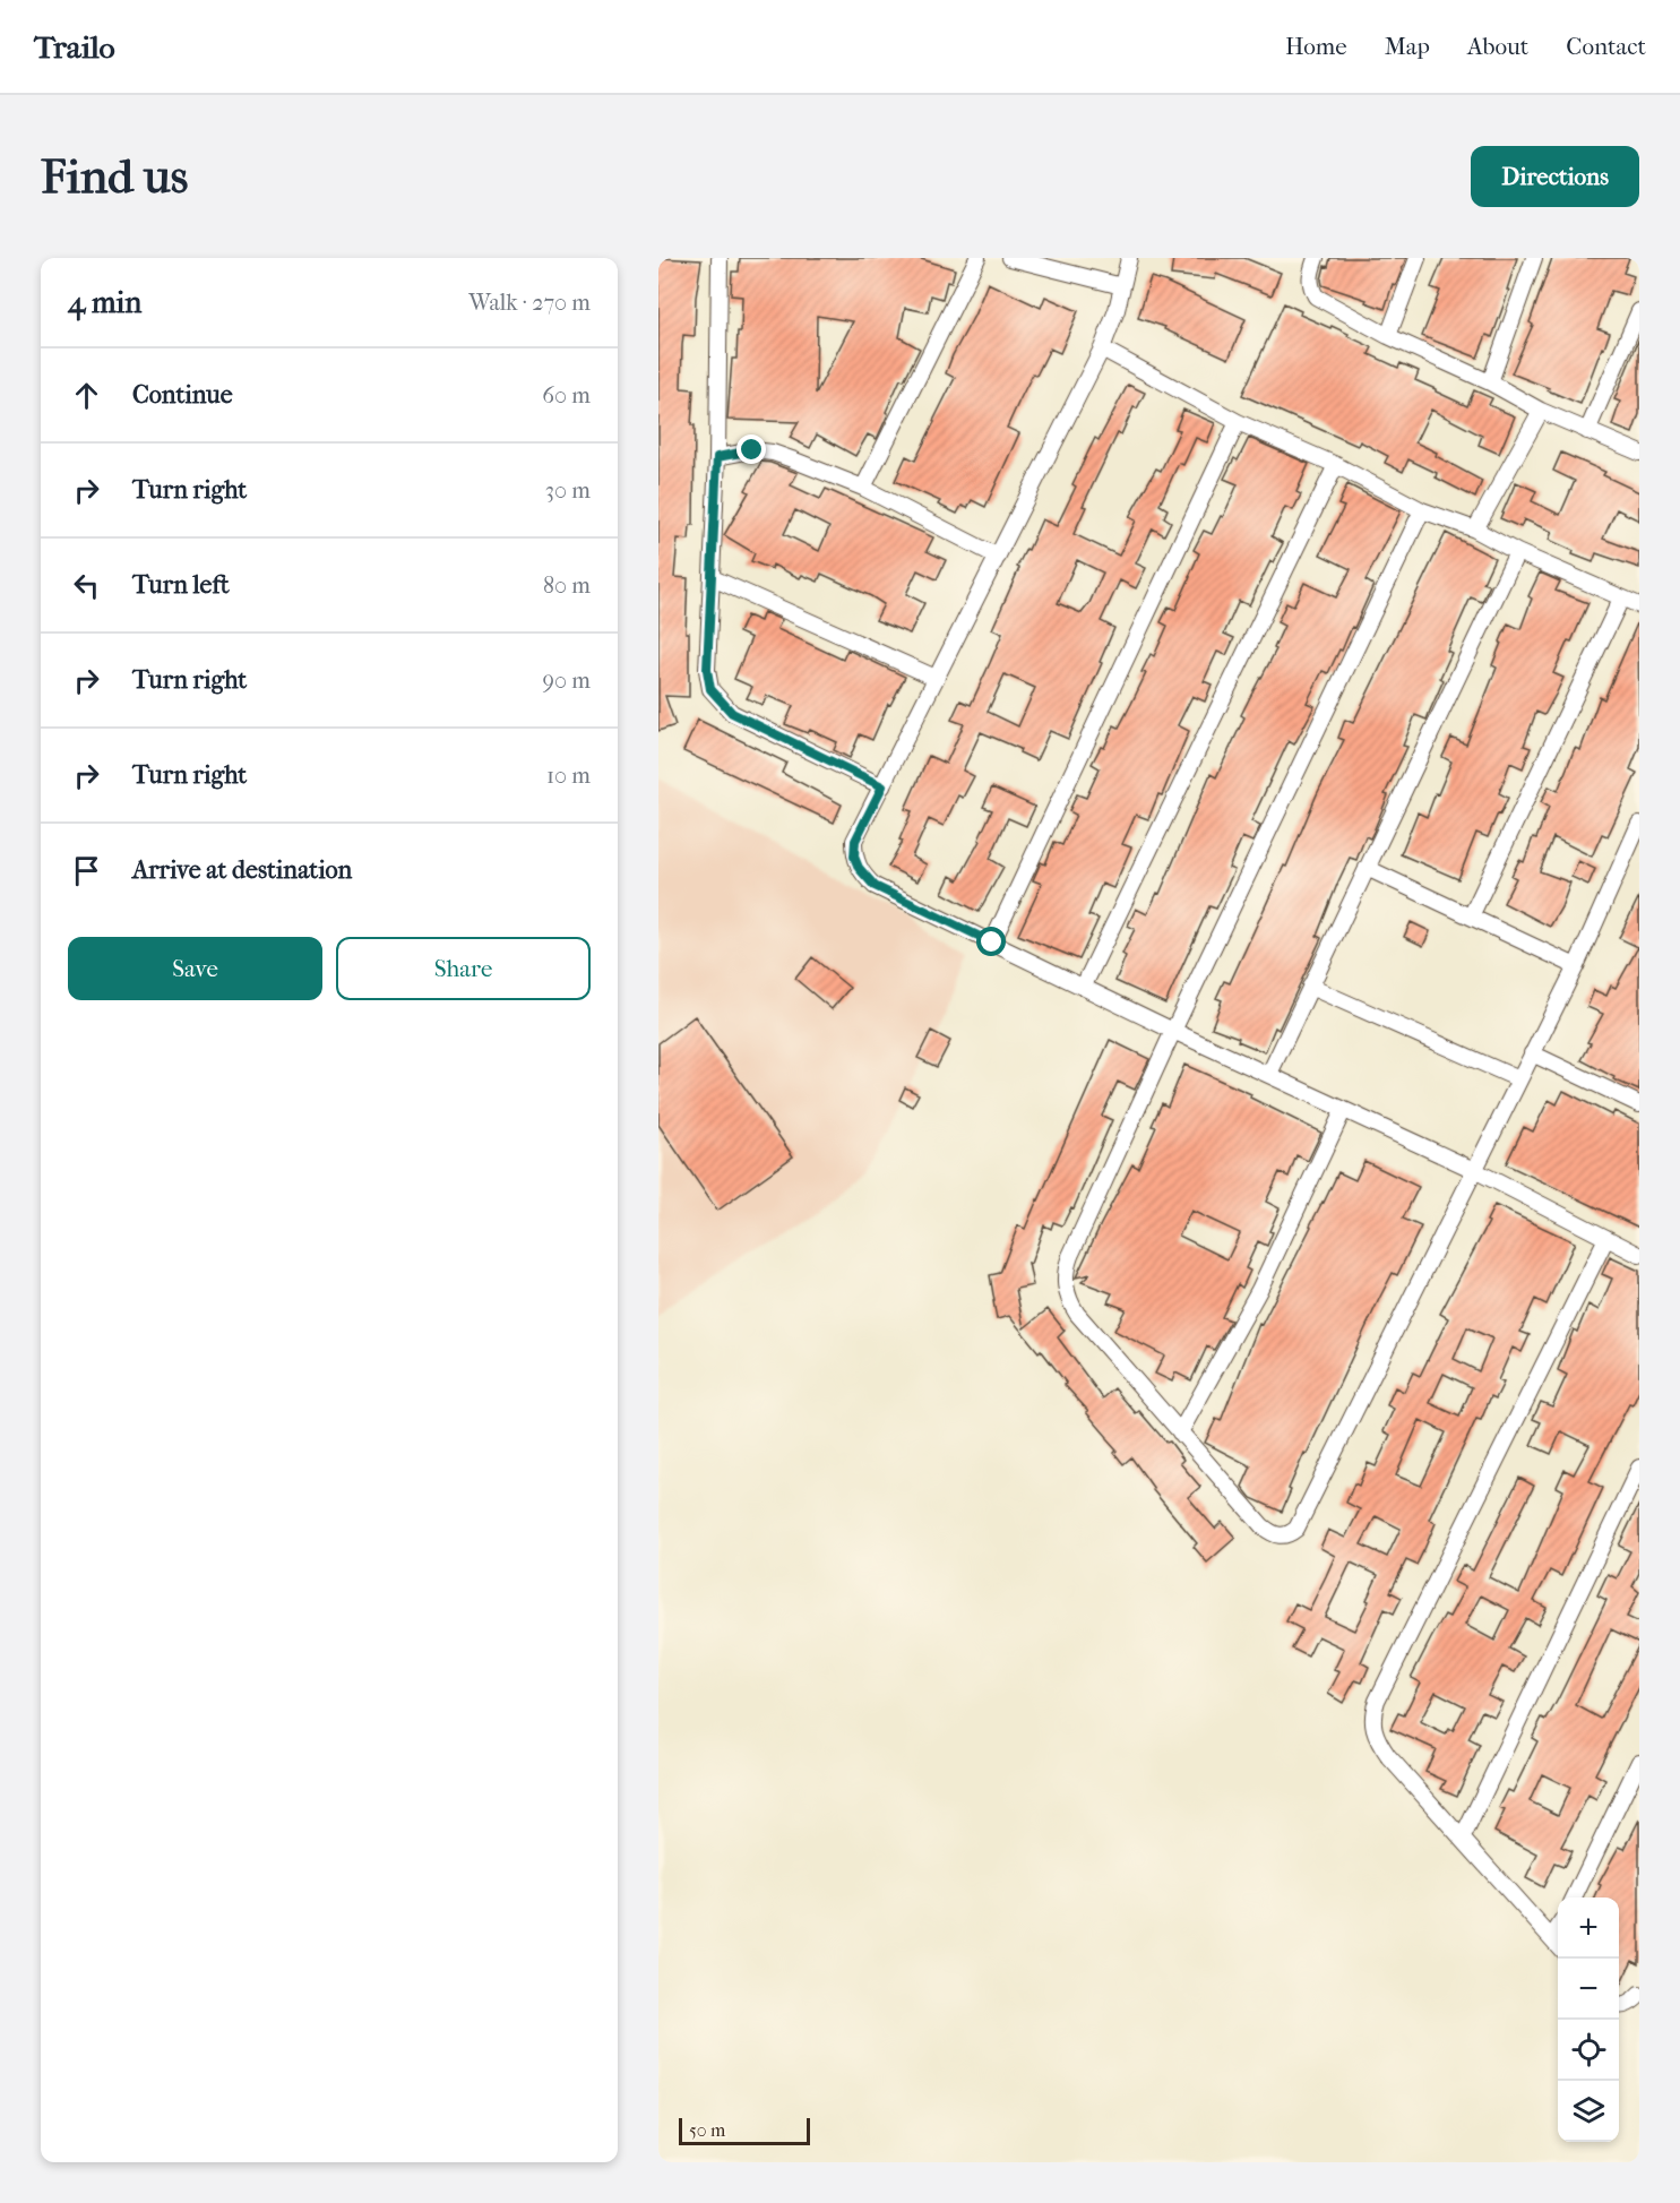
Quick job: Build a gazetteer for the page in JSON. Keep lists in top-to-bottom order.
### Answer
{
  "scale_bar": "50 m",
  "page": {
    "header": "Trailo",
    "nav": [
      "Home",
      "Map",
      "About",
      "Contact"
    ],
    "buttons": [
      "Directions",
      ["Save", "Share"]
    ],
    "title": "Find us",
    "heading": ["4 min", "Walk · 270 m"],
    "list": [
      ["Continue", "60 m"],
      ["Turn right", "30 m"],
      ["Turn left", "80 m"],
      ["Turn right", "90 m"],
      ["Turn right", "10 m"],
      "Arrive at destination"
    ],
    "map_buttons": ["+", "−"],
    "scale": "50 m"
  }
}
